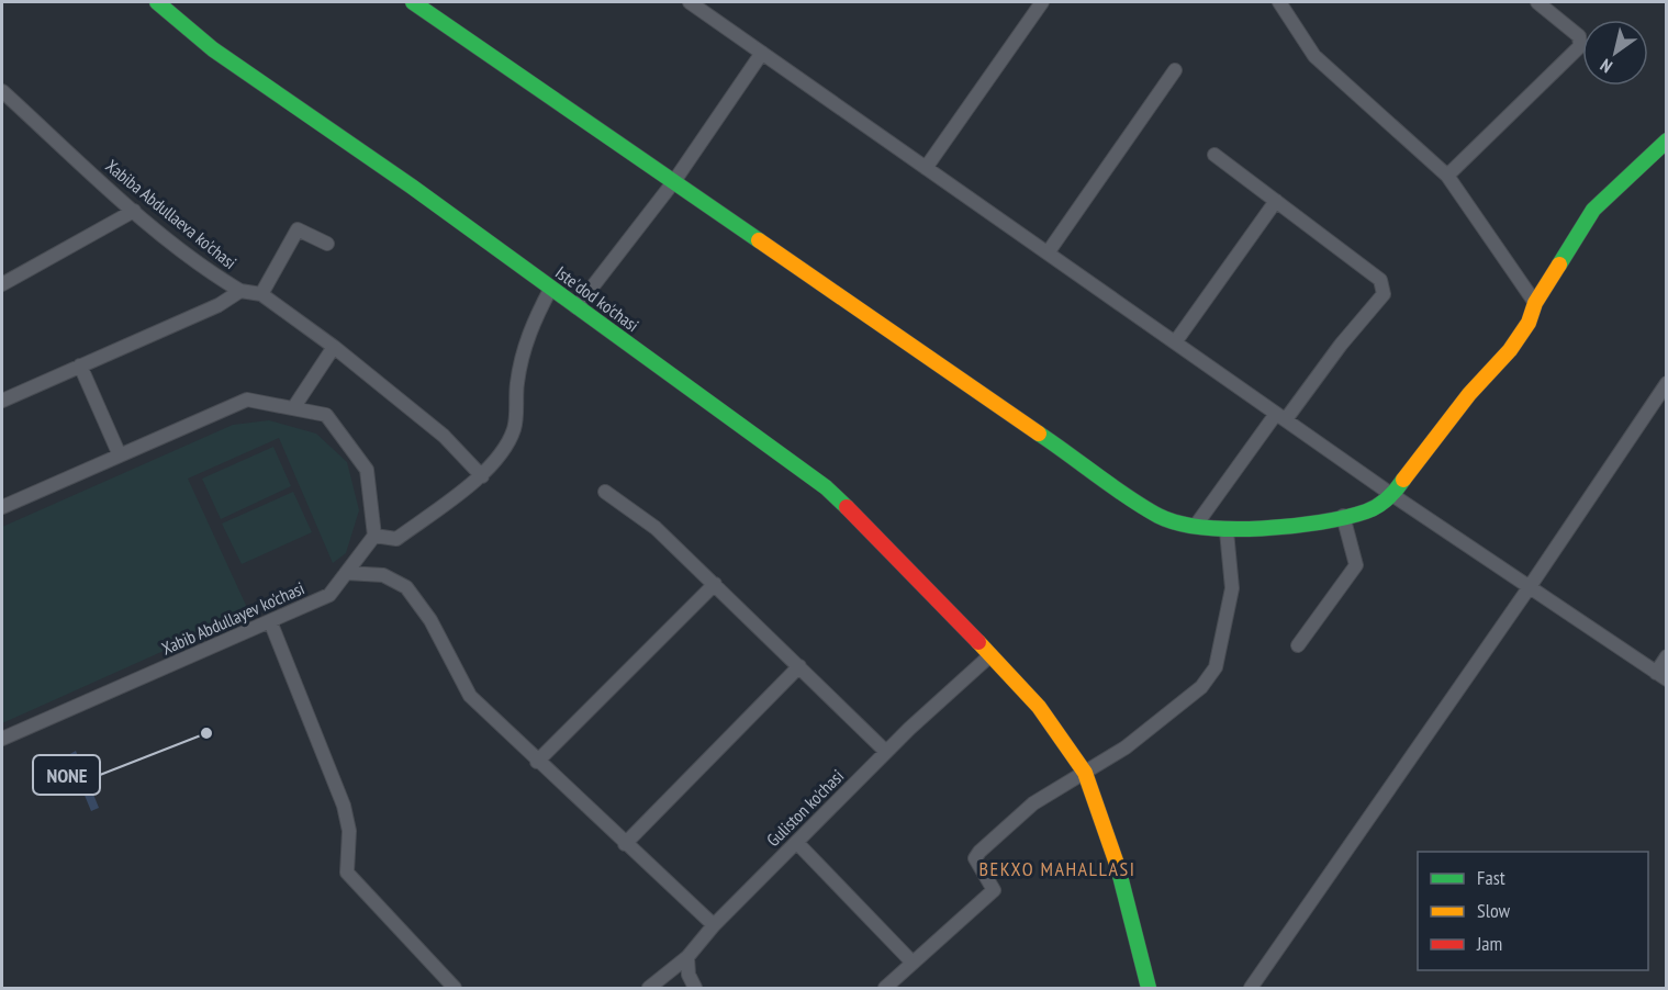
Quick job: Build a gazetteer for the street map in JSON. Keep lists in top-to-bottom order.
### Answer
{
  "streets": {
    "street": [
      "Xabiba Abdullaeva ko'chasi",
      "Iste'dod ko'chasi",
      "Xabib Abdullayev ko'chasi",
      "Guliston ko'chasi"
    ]
  },
  "crossings": [
    ["Iste'dod ko'chasi", "Guliston ko'chasi"]
  ],
  "districts": ["BEKXO MAHALLASI"],
  "places": ["NONE"],
  "legend": ["Fast", "Slow", "Jam"],
  "north": "bottom left"
}
